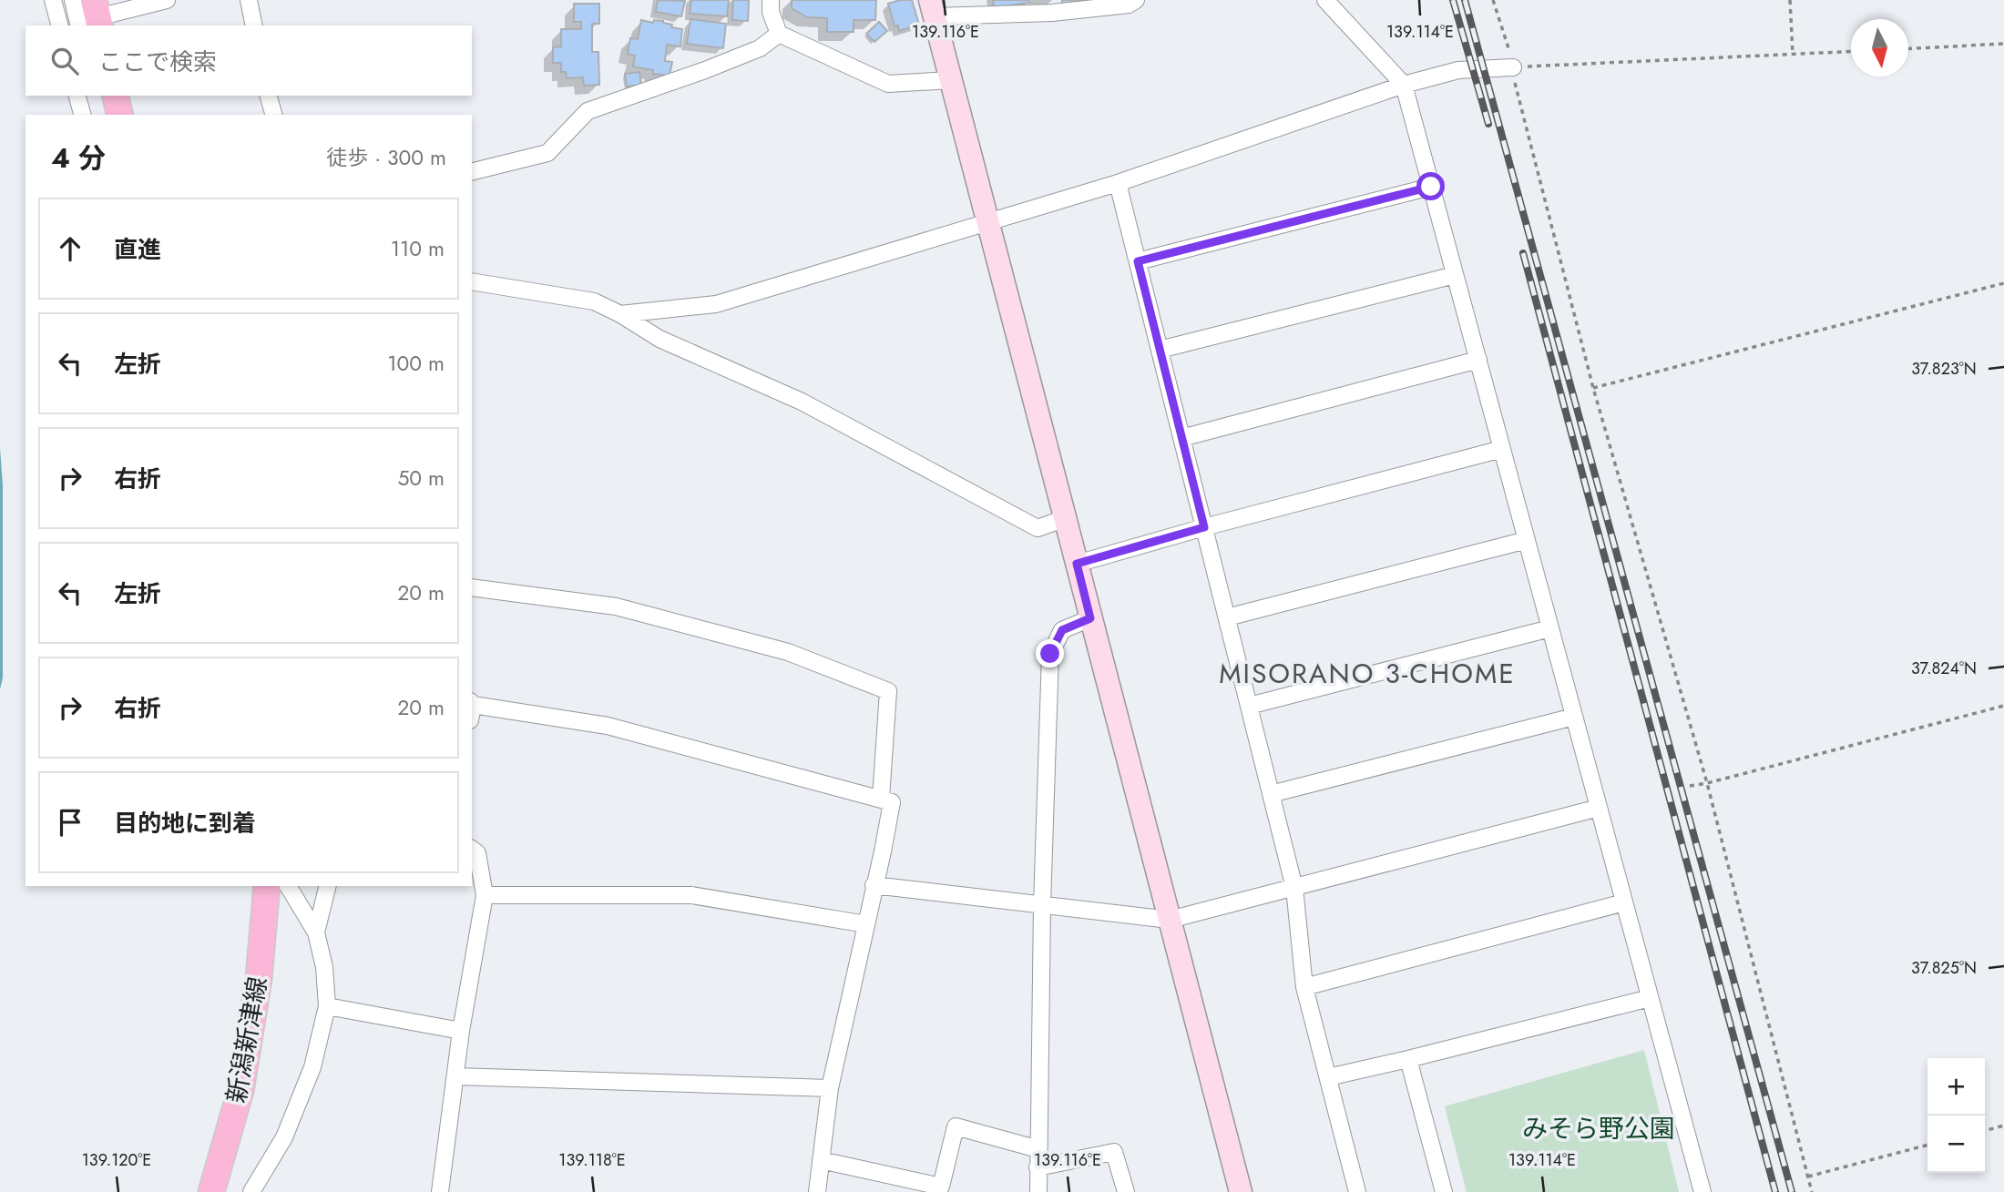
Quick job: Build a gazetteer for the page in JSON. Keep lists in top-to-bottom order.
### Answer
{
  "streets": {
    "main road": ["新潟新津線"]
  },
  "districts": ["MISORANO 3-CHOME"],
  "parks": ["みそら野公園"],
  "north": "bottom",
  "page": {
    "search": "ここで検索",
    "heading": ["4 分", "徒歩 · 300 m"],
    "list": [
      ["直進", "110 m"],
      ["左折", "100 m"],
      ["右折", "50 m"],
      ["左折", "20 m"],
      ["右折", "20 m"],
      "目的地に到着"
    ],
    "map_buttons": ["+", "−"]
  },
  "coordinates": [
    "139.116°E",
    "139.114°E",
    "37.823°N",
    "37.824°N",
    "37.825°N",
    "139.120°E",
    "139.118°E"
  ]
}
